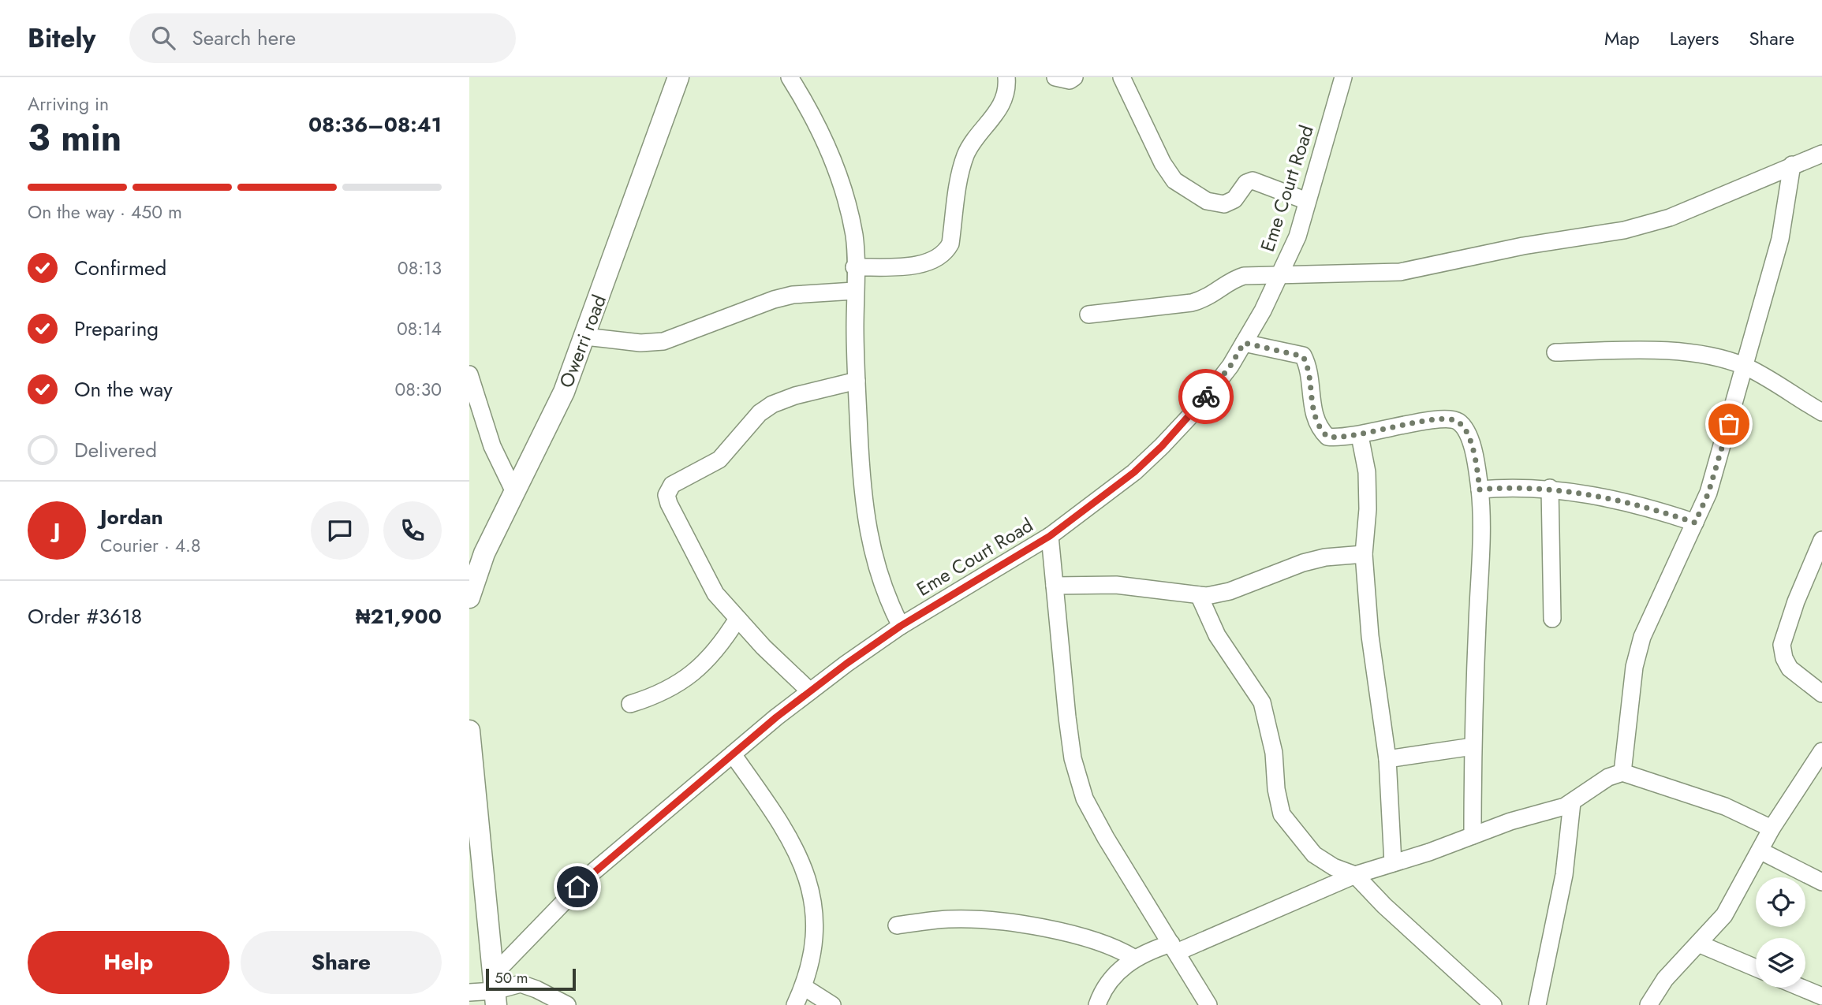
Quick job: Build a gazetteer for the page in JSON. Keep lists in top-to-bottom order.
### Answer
{
  "streets": {
    "main road": ["Owerri road"],
    "street": ["Eme Court Road"]
  },
  "scale_bar": "50 m",
  "page": {
    "header": "Bitely",
    "search": "Search here",
    "nav": ["Map", "Layers", "Share"],
    "heading": ["3 min", "Arriving in", "08:36–08:41"],
    "panel": [
      "Jordan",
      "Courier · 4.8",
      "Order #3618",
      "₦21,900"
    ],
    "bar": "On the way · 450 m",
    "list": [
      ["Confirmed", "08:13"],
      ["Preparing", "08:14"],
      ["On the way", "08:30"],
      "Delivered"
    ],
    "round": "J",
    "buttons": ["Help", "Share"],
    "scale": "50 m"
  }
}
